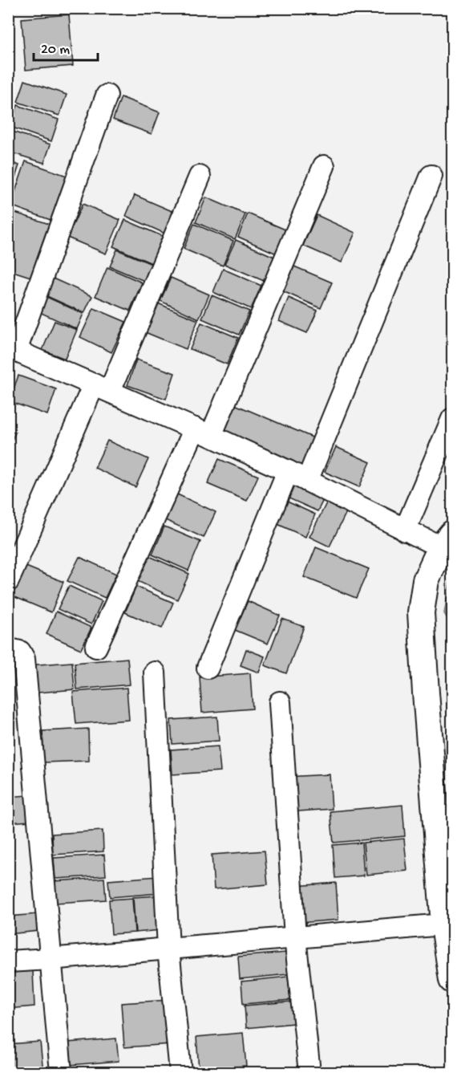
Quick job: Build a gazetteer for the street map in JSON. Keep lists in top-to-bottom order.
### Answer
{
  "scale_bar": "20 m"
}
